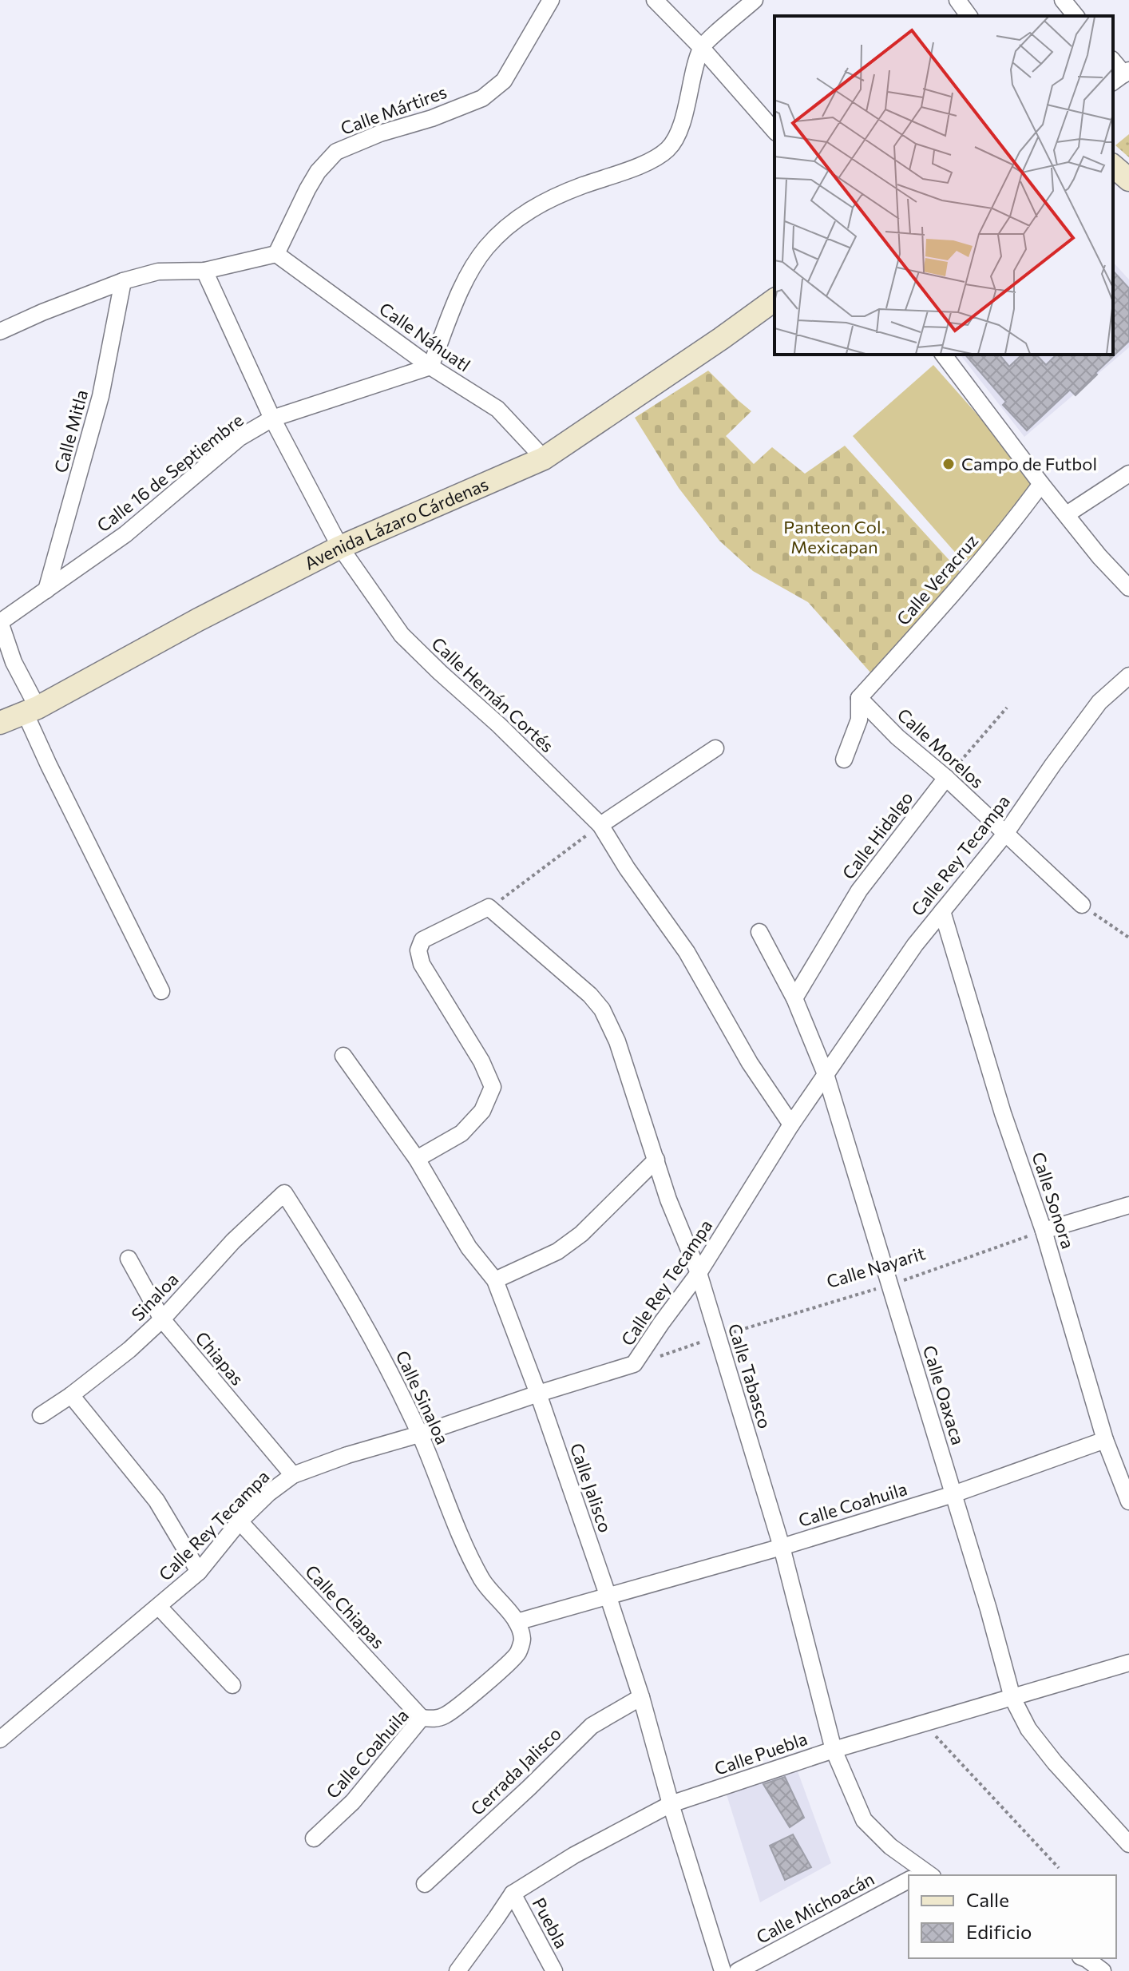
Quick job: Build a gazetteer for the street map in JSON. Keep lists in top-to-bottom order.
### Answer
{
  "streets": {
    "main road": ["Avenida Lázaro Cárdenas"],
    "street": [
      "Calle Mártires",
      "Calle Náhuatl",
      "Calle Mitla",
      "Calle 16 de Septiembre",
      "Calle Veracruz",
      "Calle Hernán Cortés",
      "Calle Morelos",
      "Calle Hidalgo",
      "Calle Rey Tecampa",
      "Calle Sonora",
      "Sinaloa",
      "Chiapas",
      "Calle Tabasco",
      "Calle Oaxaca",
      "Calle Sinaloa",
      "Calle Jalisco",
      "Calle Coahuila",
      "Calle Chiapas",
      "Calle Puebla",
      "Cerrada Jalisco",
      "Calle Michoacán",
      "Puebla"
    ],
    "path": ["Calle Nayarit"]
  },
  "crossings": [
    ["Calle Mártires", "Calle Náhuatl"],
    ["Calle Náhuatl", "Calle 16 de Septiembre"],
    ["Calle Náhuatl", "Avenida Lázaro Cárdenas"],
    ["Calle Mitla", "Calle 16 de Septiembre"],
    ["Calle 16 de Septiembre", "Calle Hernán Cortés"],
    ["Avenida Lázaro Cárdenas", "Calle Hernán Cortés"],
    ["Calle Veracruz", "Calle Morelos"],
    ["Calle Hernán Cortés", "Calle Rey Tecampa"],
    ["Calle Morelos", "Calle Hidalgo"],
    ["Calle Morelos", "Calle Rey Tecampa"],
    ["Calle Hidalgo", "Calle Oaxaca"],
    ["Calle Rey Tecampa", "Calle Sonora"],
    ["Calle Rey Tecampa", "Calle Nayarit"],
    ["Calle Rey Tecampa", "Chiapas"],
    ["Calle Rey Tecampa", "Calle Tabasco"],
    ["Calle Rey Tecampa", "Calle Oaxaca"],
    ["Calle Rey Tecampa", "Calle Sinaloa"],
    ["Calle Rey Tecampa", "Calle Jalisco"],
    ["Calle Rey Tecampa", "Calle Chiapas"],
    ["Calle Sonora", "Calle Nayarit"],
    ["Calle Sonora", "Calle Coahuila"],
    ["Calle Nayarit", "Calle Tabasco"],
    ["Calle Nayarit", "Calle Oaxaca"],
    ["Sinaloa", "Chiapas"],
    ["Sinaloa", "Calle Sinaloa"],
    ["Calle Tabasco", "Calle Coahuila"],
    ["Calle Tabasco", "Calle Puebla"],
    ["Calle Oaxaca", "Calle Coahuila"],
    ["Calle Oaxaca", "Calle Puebla"],
    ["Calle Sinaloa", "Calle Coahuila"],
    ["Calle Jalisco", "Calle Coahuila"],
    ["Calle Jalisco", "Calle Puebla"],
    ["Calle Jalisco", "Cerrada Jalisco"],
    ["Calle Coahuila", "Calle Chiapas"],
    ["Calle Puebla", "Puebla"]
  ],
  "parks": ["Panteon Col. Mexicapan"],
  "places": ["Campo de Futbol"],
  "legend": ["Calle", "Edificio"]
}
